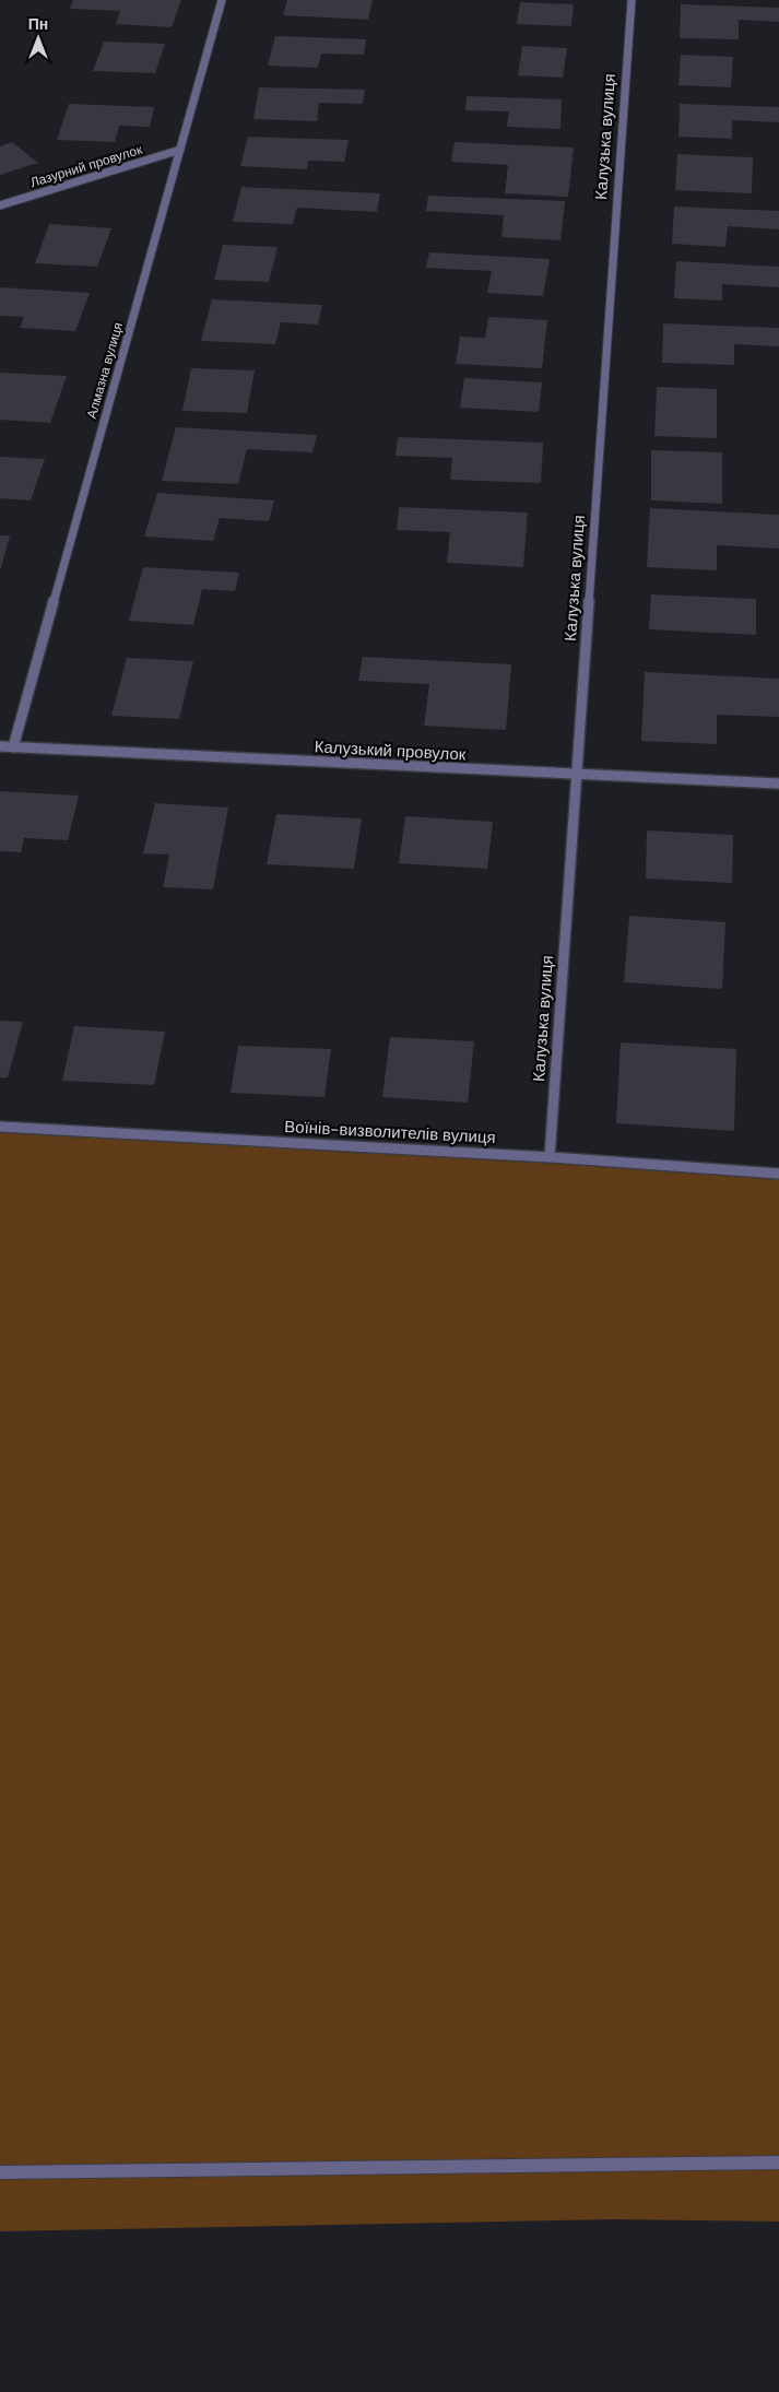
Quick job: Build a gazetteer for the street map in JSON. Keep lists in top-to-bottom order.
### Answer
{
  "streets": {
    "street": [
      "Калузька вулиця",
      "Лазурний провулок",
      "Алмазна вулиця",
      "Калузький провулок",
      "Воїнів-визволителів вулиця"
    ]
  },
  "crossings": [
    ["Калузька вулиця", "Калузький провулок"],
    ["Калузька вулиця", "Воїнів-визволителів вулиця"],
    ["Лазурний провулок", "Алмазна вулиця"],
    ["Алмазна вулиця", "Калузький провулок"]
  ],
  "north": "top"
}
